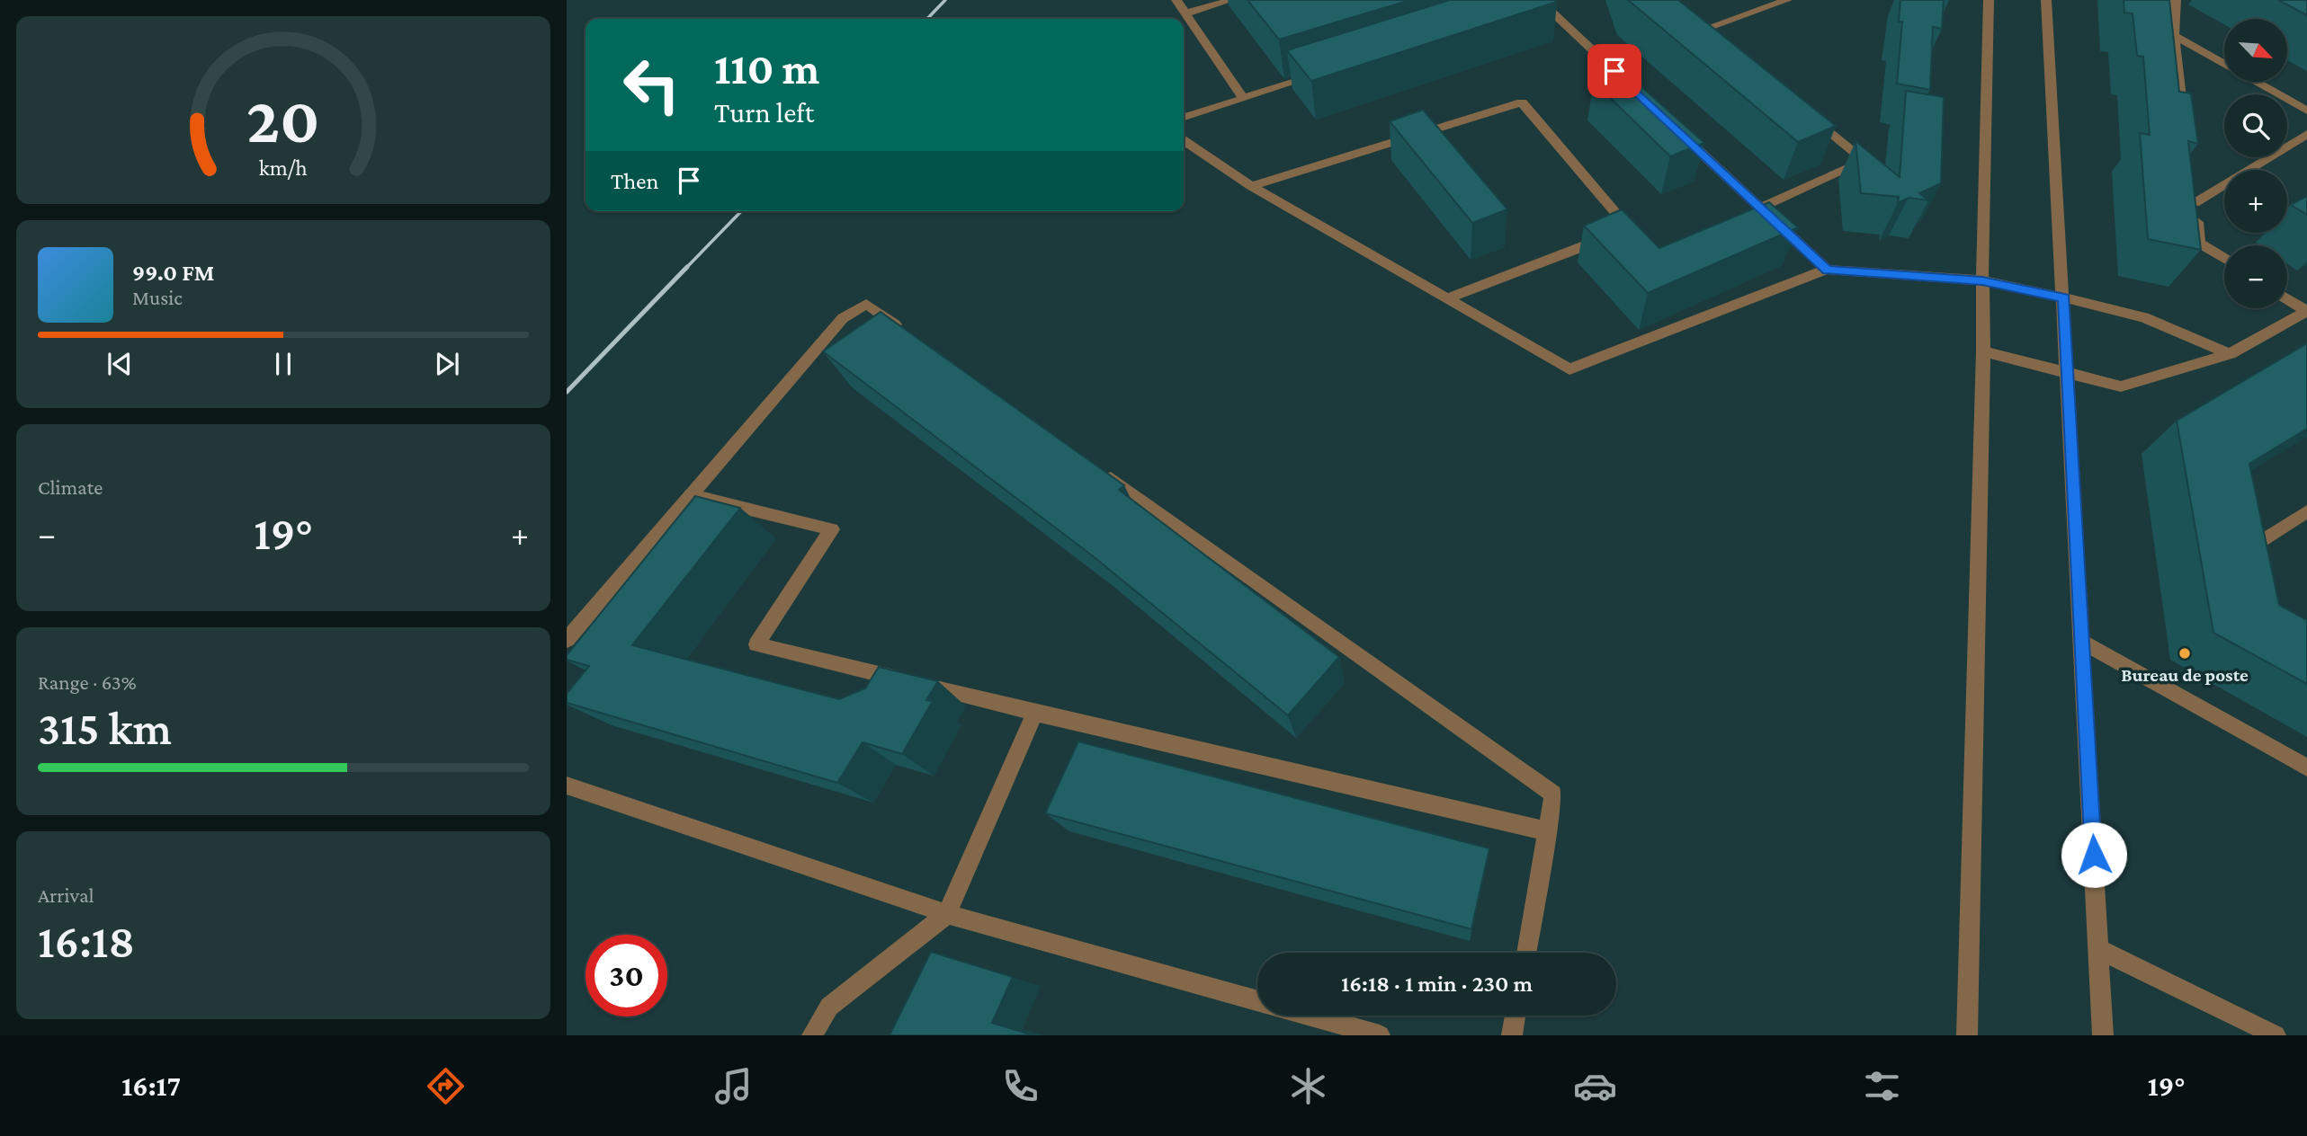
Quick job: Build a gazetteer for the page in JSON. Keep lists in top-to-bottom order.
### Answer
{
  "places": ["Bureau de poste"],
  "north": "bottom right",
  "page": {
    "map_buttons": ["+", "−"],
    "turn": ["110 m", "Turn left"],
    "then": "Then",
    "song": ["99.0 FM", "Music"],
    "tile": [
      "Climate",
      ["Range · 63%", "315 km"],
      ["Arrival", "16:18"]
    ],
    "heat": ["−", "19°", "+"],
    "limit": "30",
    "trip": "16:18 · 1 min · 230 m",
    "tabs": ["16:17", "19°"],
    "gauge": ["20", "km/h"]
  }
}
